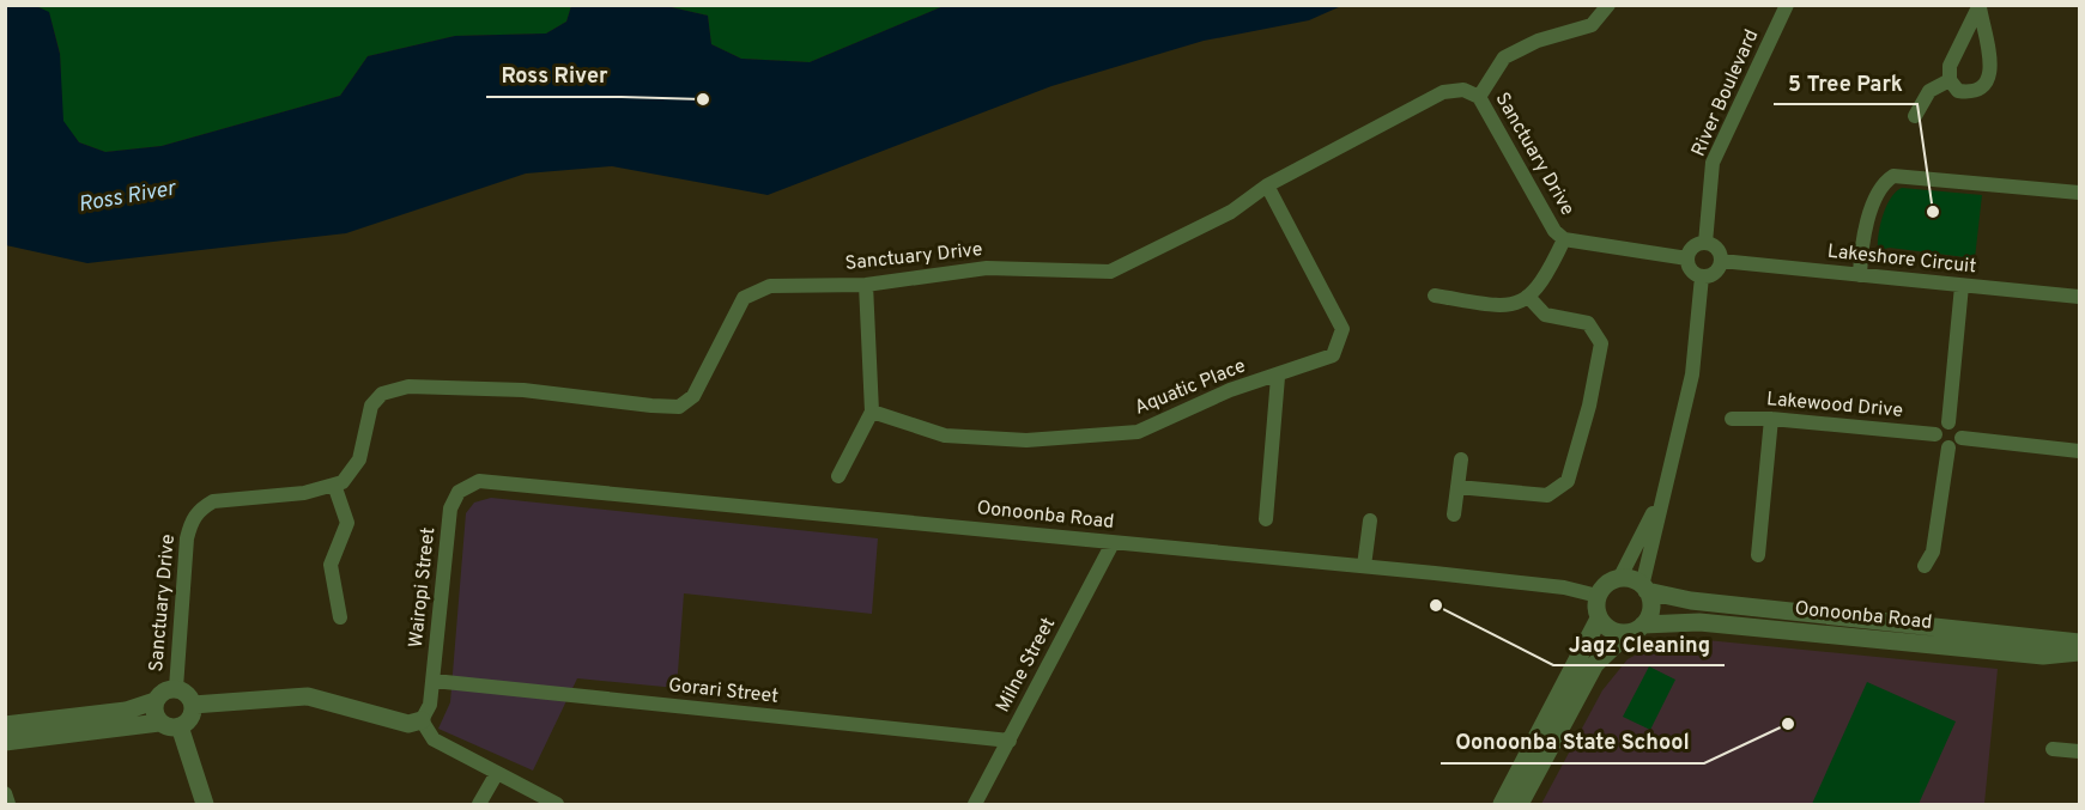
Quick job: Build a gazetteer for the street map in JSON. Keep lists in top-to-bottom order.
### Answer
{
  "streets": {
    "street": [
      "River Boulevard",
      "Sanctuary Drive",
      "Lakeshore Circuit",
      "Aquatic Place",
      "Lakewood Drive",
      "Oonoonba Road",
      "Wairopi Street",
      "Milne Street",
      "Gorari Street"
    ]
  },
  "crossings": [
    ["River Boulevard", "Sanctuary Drive"],
    ["River Boulevard", "Lakeshore Circuit"],
    ["Sanctuary Drive", "Lakeshore Circuit"],
    ["Sanctuary Drive", "Aquatic Place"],
    ["Oonoonba Road", "Wairopi Street"],
    ["Oonoonba Road", "Milne Street"],
    ["Wairopi Street", "Gorari Street"],
    ["Milne Street", "Gorari Street"]
  ],
  "water": ["Ross River"],
  "places": [
    "Ross River",
    "5 Tree Park",
    "Jagz Cleaning",
    "Oonoonba State School"
  ]
}
